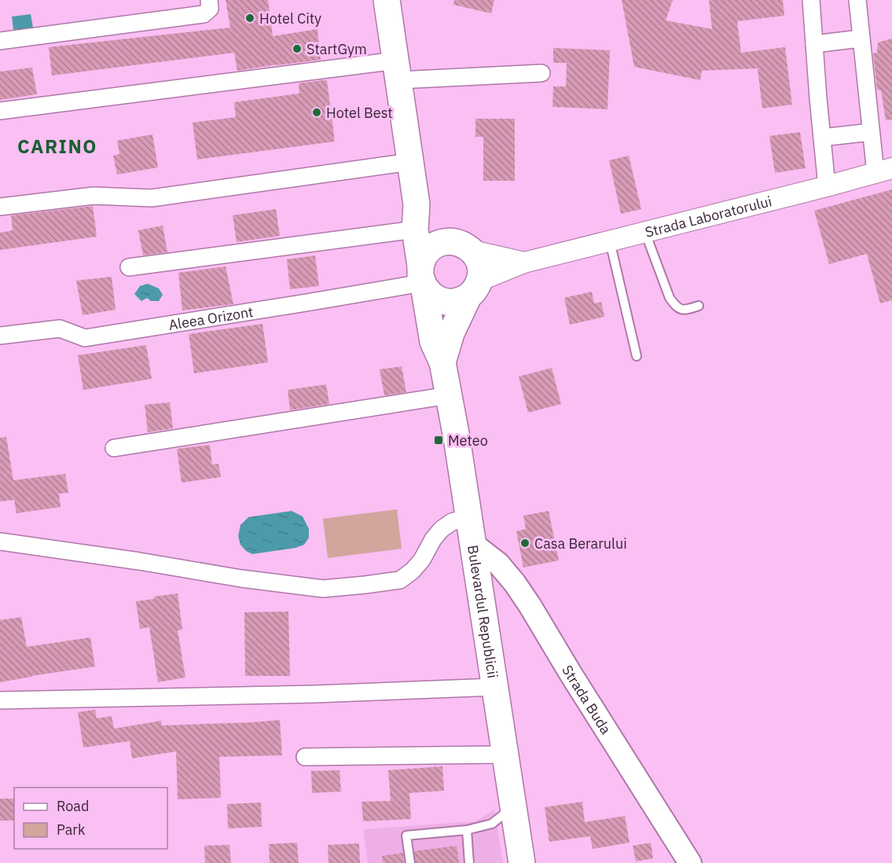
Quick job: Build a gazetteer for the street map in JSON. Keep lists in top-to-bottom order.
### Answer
{
  "streets": {
    "main road": ["Bulevardul Republicii", "Strada Buda"],
    "street": ["Strada Laboratorului", "Aleea Orizont"]
  },
  "crossings": [
    ["Strada Laboratorului", "Aleea Orizont"],
    ["Strada Laboratorului", "Bulevardul Republicii"],
    ["Aleea Orizont", "Bulevardul Republicii"],
    ["Bulevardul Republicii", "Strada Buda"]
  ],
  "districts": ["CARINO"],
  "places": {
    "other": [
      "Hotel City",
      "StartGym",
      "Hotel Best",
      "Casa Berarului"
    ],
    "transit": ["Meteo"]
  },
  "legend": ["Road", "Park"]
}
